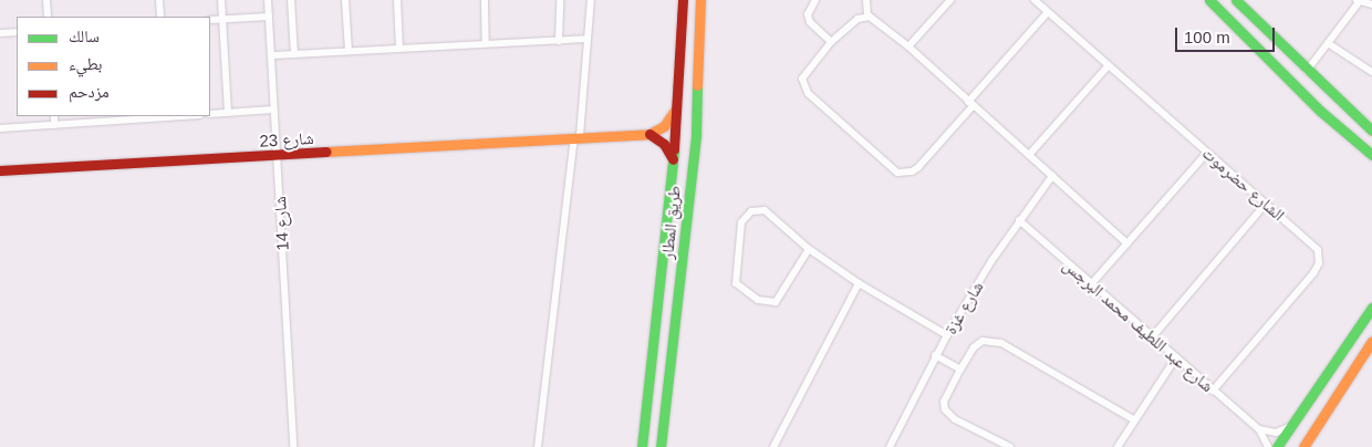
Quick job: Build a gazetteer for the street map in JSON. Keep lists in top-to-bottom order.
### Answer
{
  "streets": {
    "main road": ["شارع 23", "طريق المطار"],
    "street": [
      "الشارع حضرموت",
      "شارع 14",
      "شارع غزة",
      "شارع عبد اللطيف محمد البرجس"
    ]
  },
  "crossings": [
    ["شارع 23", "شارع 14"],
    ["الشارع حضرموت", "شارع عبد اللطيف محمد البرجس"],
    ["شارع غزة", "شارع عبد اللطيف محمد البرجس"]
  ],
  "legend": ["سالك", "بطيء", "مزدحم"],
  "scale_bar": "100 m"
}
